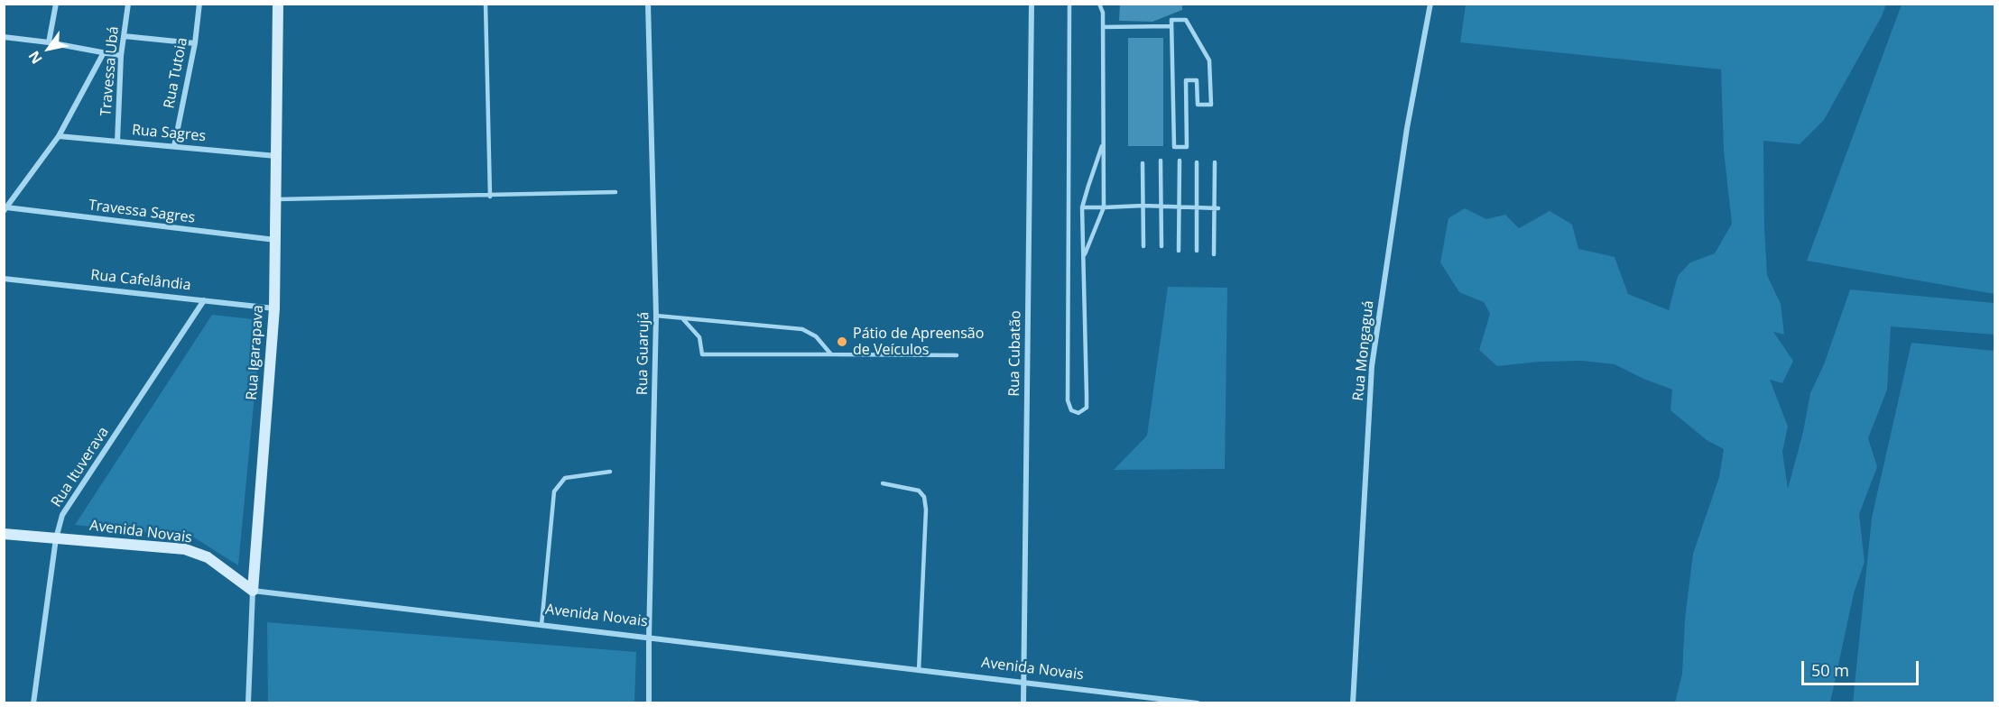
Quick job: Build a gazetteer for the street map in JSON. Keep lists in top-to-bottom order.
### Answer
{
  "streets": {
    "street": [
      "Travessa Ubá",
      "Rua Tutoia",
      "Rua Sagres",
      "Travessa Sagres",
      "Rua Cafelândia",
      "Rua Mongaguá",
      "Rua Igarapava",
      "Rua Guarujá",
      "Rua Cubatão",
      "Rua Ituverava",
      "Avenida Novais"
    ]
  },
  "crossings": [
    ["Travessa Ubá", "Rua Sagres"],
    ["Rua Tutoia", "Rua Sagres"],
    ["Rua Sagres", "Rua Igarapava"],
    ["Travessa Sagres", "Rua Igarapava"],
    ["Rua Cafelândia", "Rua Igarapava"],
    ["Rua Cafelândia", "Rua Ituverava"],
    ["Rua Igarapava", "Avenida Novais"],
    ["Rua Guarujá", "Avenida Novais"],
    ["Rua Cubatão", "Avenida Novais"],
    ["Rua Ituverava", "Avenida Novais"]
  ],
  "places": ["Pátio de Apreensão de Veículos"],
  "scale_bar": "50 m",
  "north": "bottom left"
}
